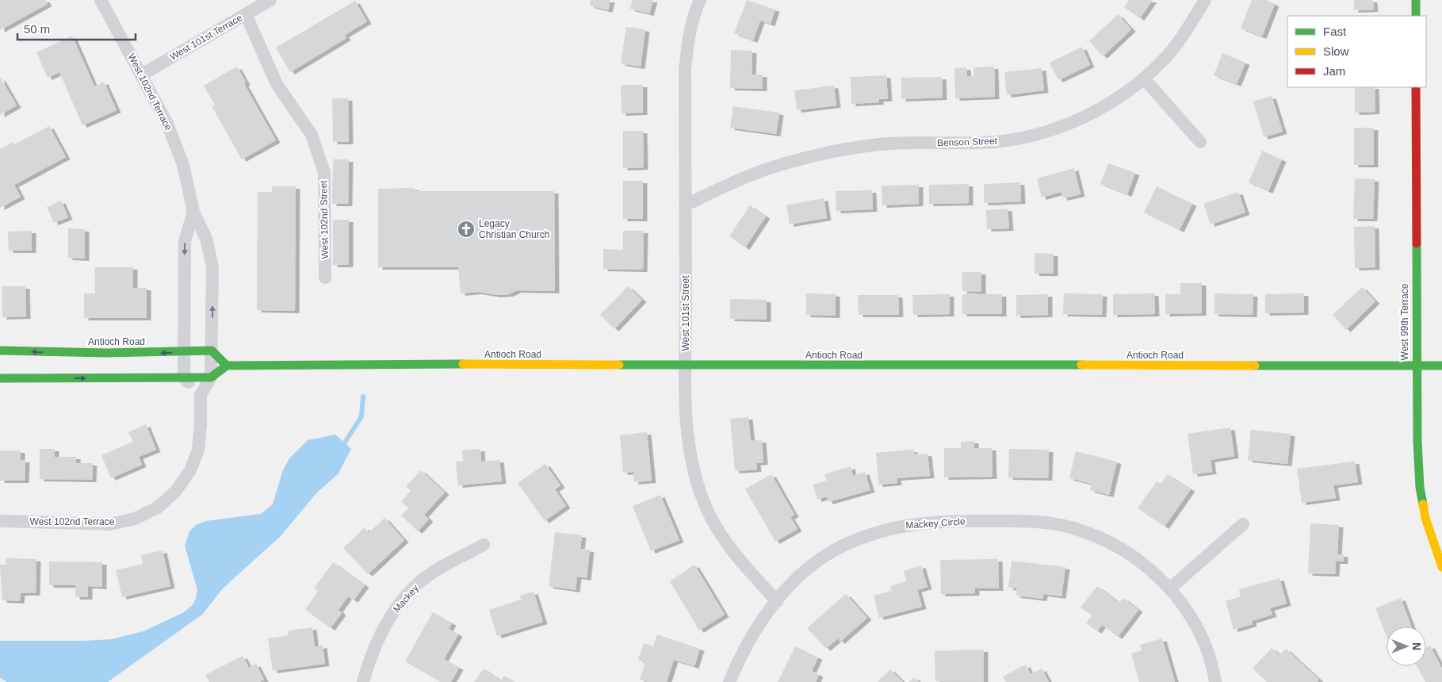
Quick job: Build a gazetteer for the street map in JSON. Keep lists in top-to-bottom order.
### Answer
{
  "streets": {
    "main road": ["West 99th Terrace", "Antioch Road"],
    "street": [
      "West 101st Terrace",
      "West 102nd Terrace",
      "Benson Street",
      "West 102nd Street",
      "West 101st Street",
      "Mackey Circle",
      "Mackey"
    ]
  },
  "crossings": [
    ["West 101st Terrace", "West 102nd Terrace"],
    ["West 101st Terrace", "West 102nd Street"],
    ["West 102nd Terrace", "Antioch Road"],
    ["Benson Street", "West 101st Street"],
    ["West 101st Street", "Antioch Road"],
    ["West 101st Street", "Mackey Circle"],
    ["West 99th Terrace", "Antioch Road"]
  ],
  "places": {
    "church": ["Legacy Christian Church"]
  },
  "legend": ["Fast", "Slow", "Jam"],
  "scale_bar": "50 m",
  "north": "right"
}
